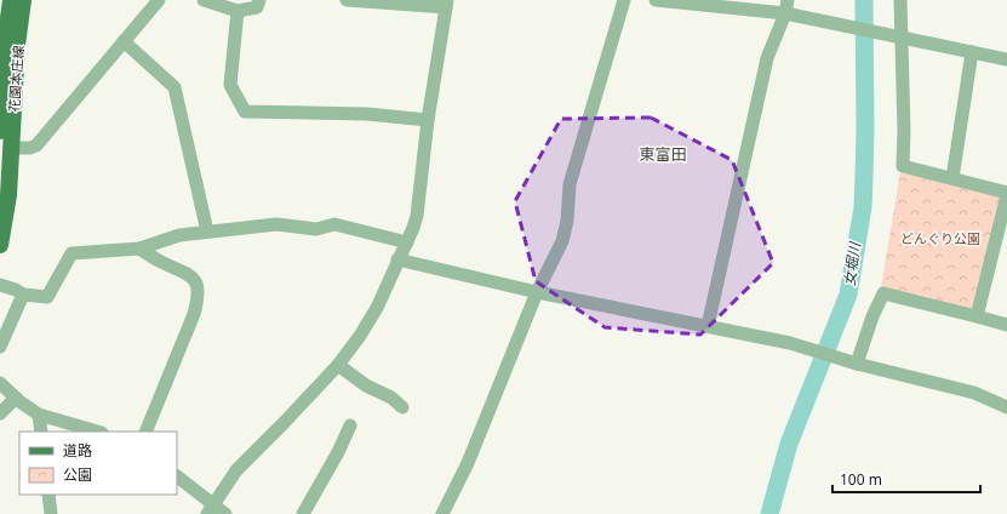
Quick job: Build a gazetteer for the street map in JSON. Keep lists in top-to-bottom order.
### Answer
{
  "streets": {
    "main road": ["花園本庄線"]
  },
  "districts": ["東富田"],
  "water": ["女堀川"],
  "parks": ["どんぐり公園"],
  "legend": ["道路", "公園"],
  "scale_bar": "100 m"
}
